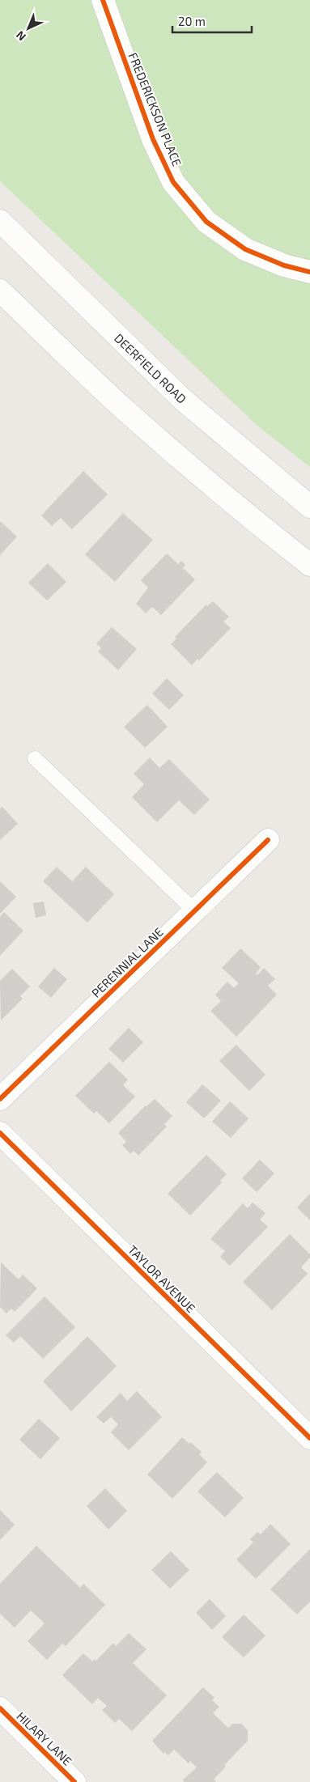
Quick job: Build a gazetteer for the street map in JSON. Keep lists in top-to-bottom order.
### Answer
{
  "streets": {
    "street": [
      "FREDERICKSON PLACE",
      "DEERFIELD ROAD",
      "PERENNIAL LANE",
      "TAYLOR AVENUE",
      "HILARY LANE"
    ]
  },
  "scale_bar": "20 m",
  "north": "bottom left"
}
